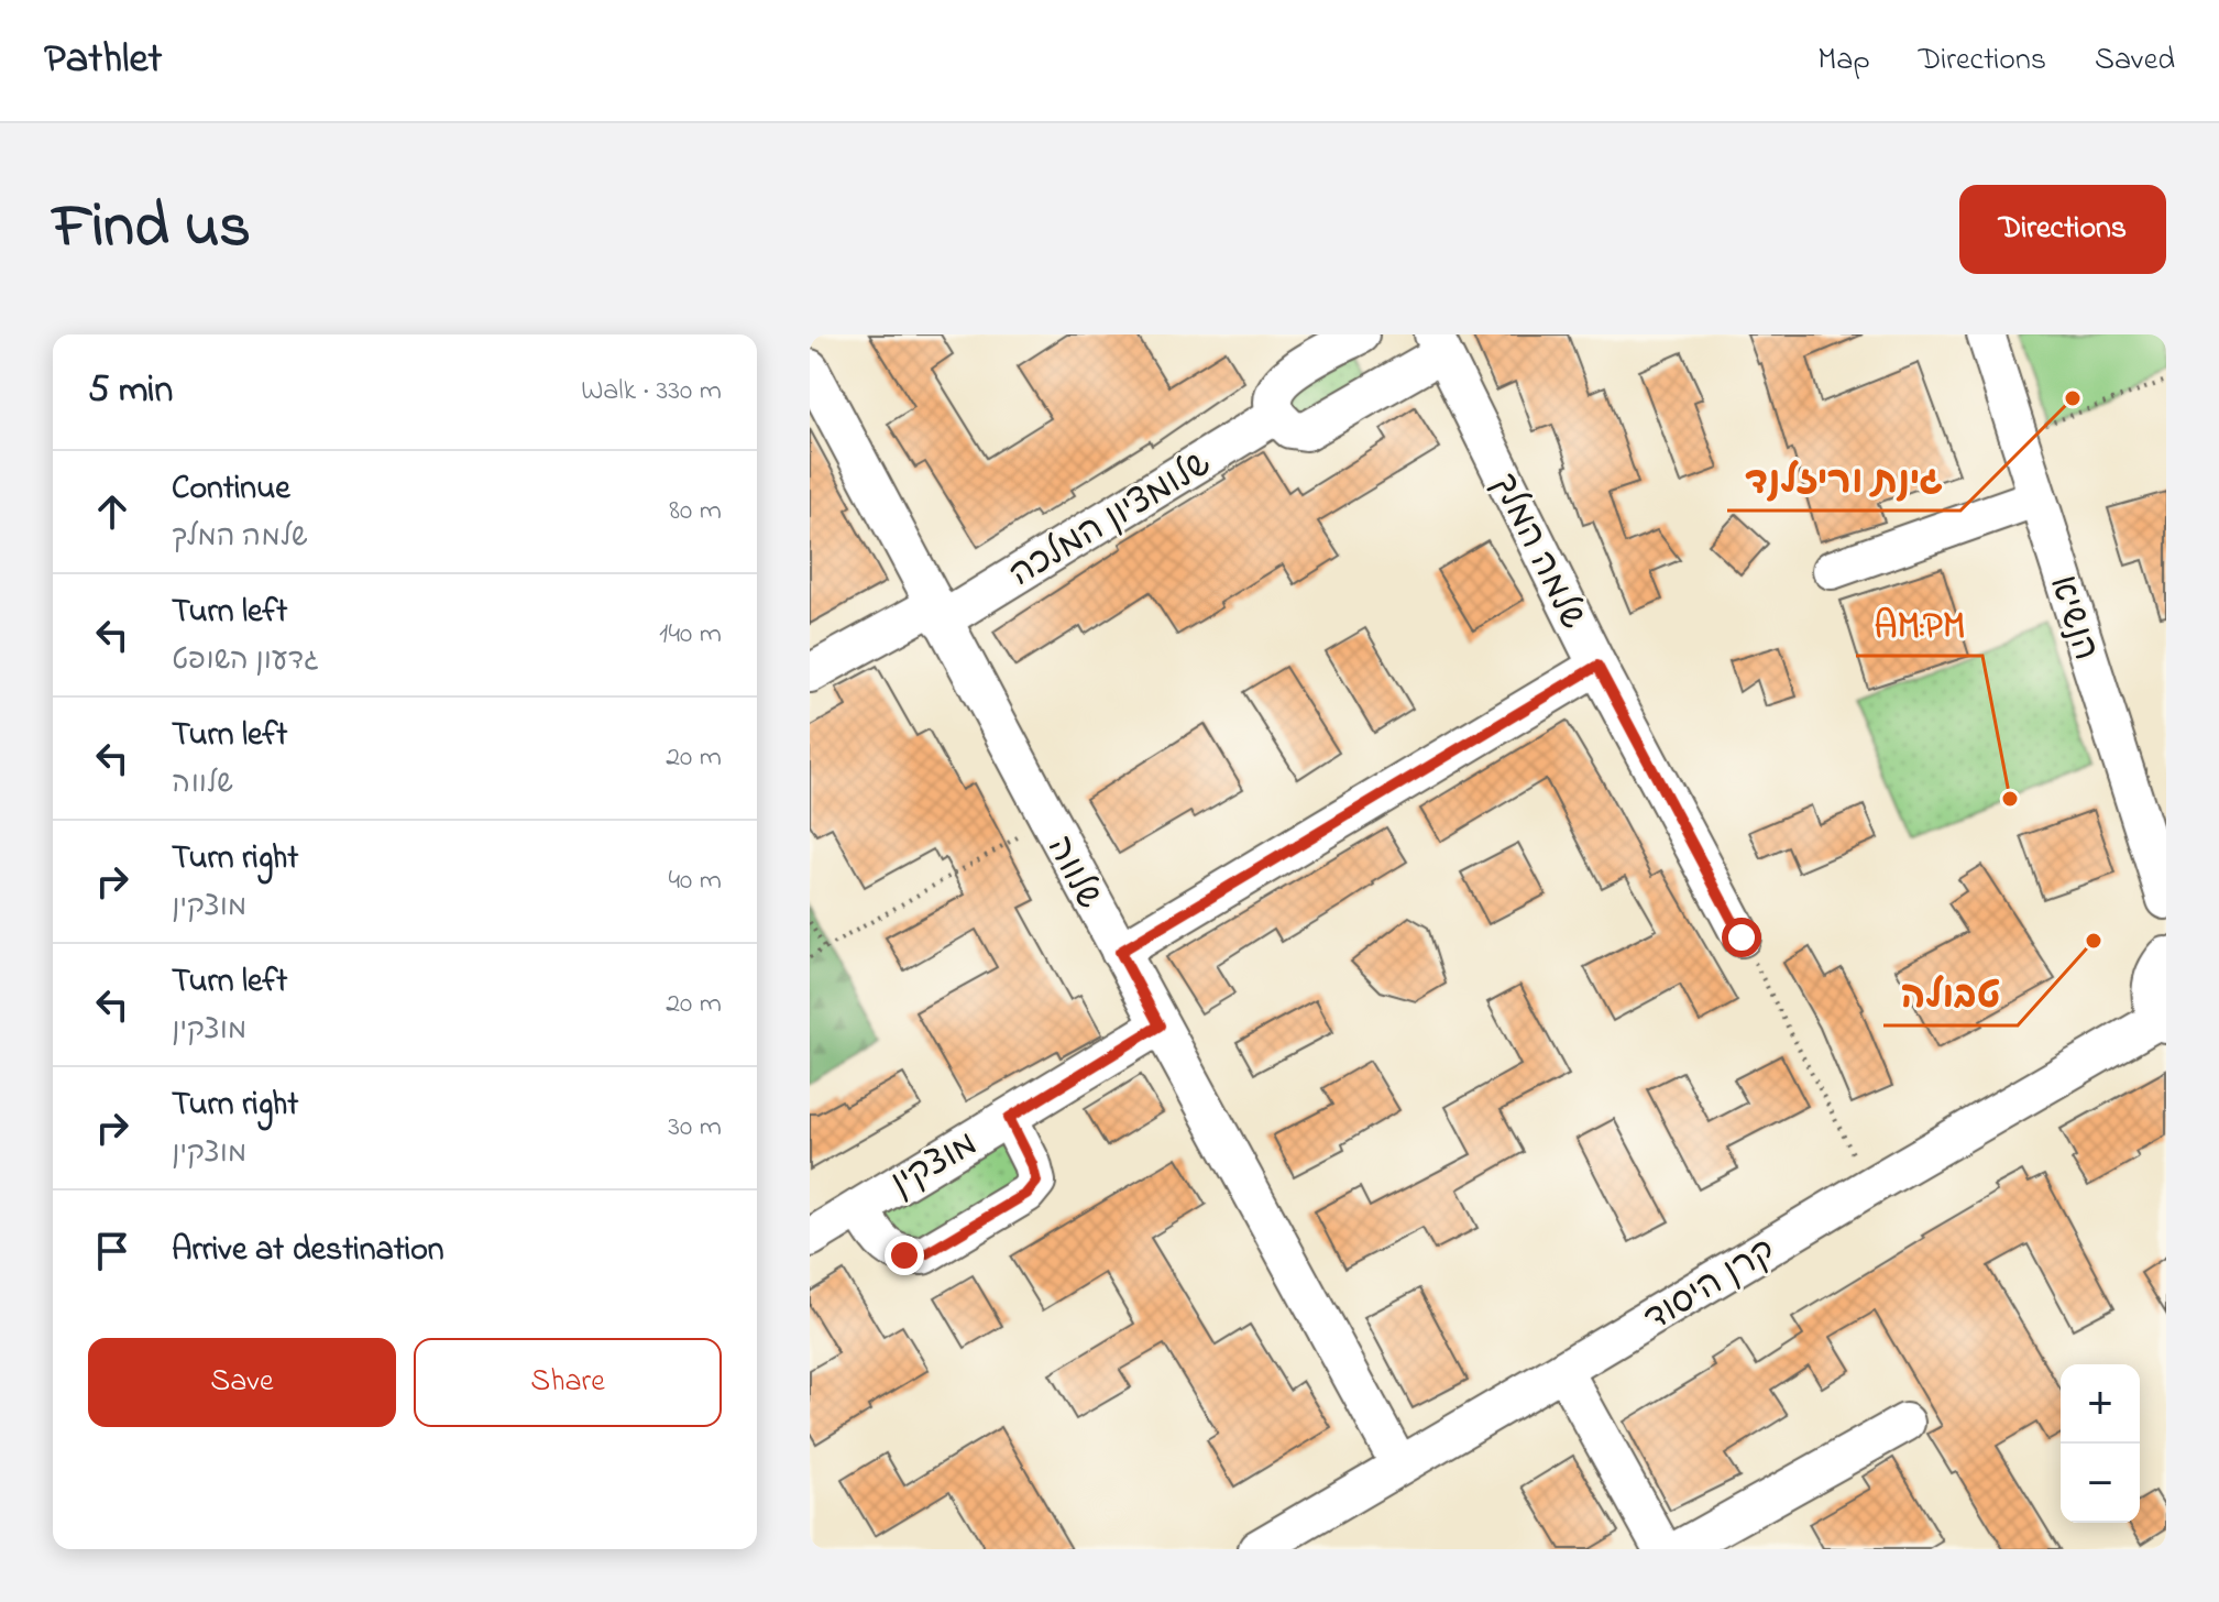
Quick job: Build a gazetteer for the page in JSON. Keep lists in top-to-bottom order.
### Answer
{
  "streets": {
    "street": [
      "שלומציון המלכה",
      "שלמה המלך",
      "הנשיא",
      "שלווה",
      "מוצקין",
      "קרן היסוד"
    ]
  },
  "crossings": [
    ["שלומציון המלכה", "שלווה"],
    ["שלווה", "מוצקין"],
    ["שלווה", "קרן היסוד"]
  ],
  "places": ["גינת וריזלנד", "AM:PM", "טבולה"],
  "page": {
    "header": "Pathlet",
    "nav": ["Map", "Directions", "Saved"],
    "title": "Find us",
    "buttons": [
      "Directions",
      ["Save", "Share"]
    ],
    "heading": ["5 min", "Walk · 330 m"],
    "list": [
      ["Continue", "שלמה המלך", "80 m"],
      ["Turn left", "גדעון השופט", "140 m"],
      ["Turn left", "שלווה", "20 m"],
      ["Turn right", "מוצקין", "40 m"],
      ["Turn left", "מוצקין", "20 m"],
      ["Turn right", "מוצקין", "30 m"],
      "Arrive at destination"
    ],
    "map_buttons": ["+", "−"]
  }
}
